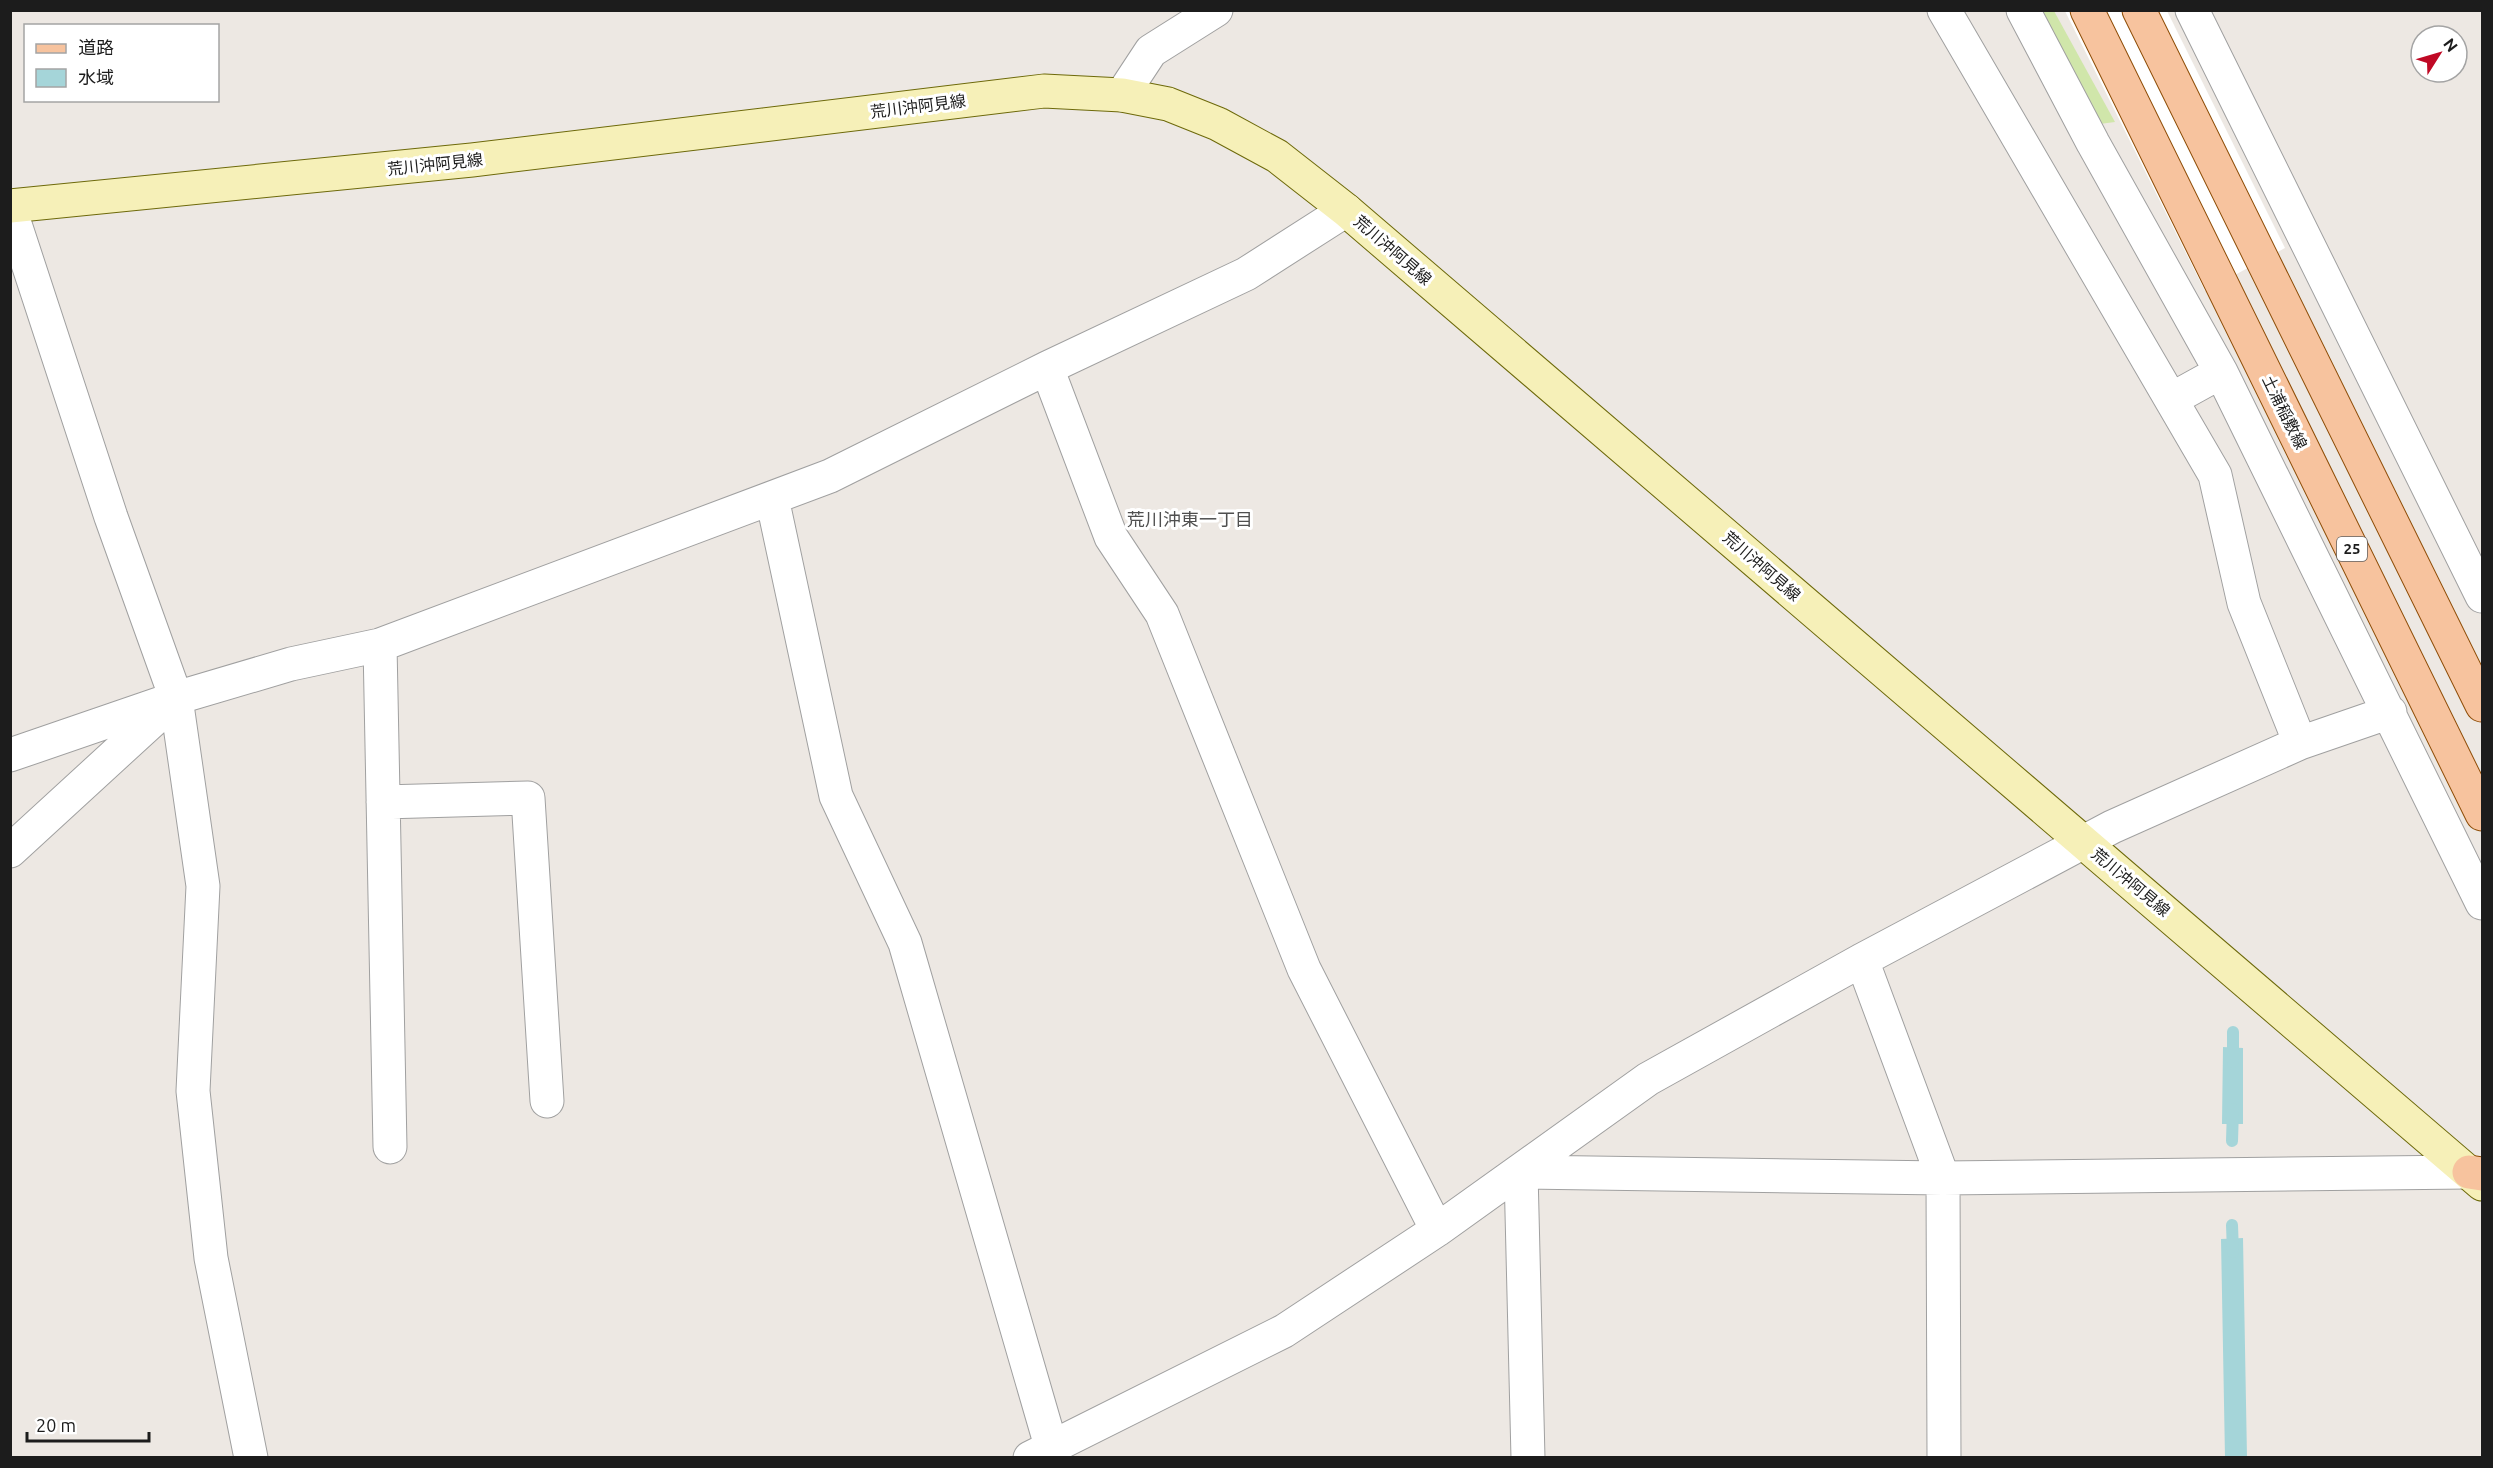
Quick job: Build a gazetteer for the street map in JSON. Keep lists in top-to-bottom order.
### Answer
{
  "streets": {
    "main road": ["荒川沖阿見線", "土浦稲敷線", "25"]
  },
  "districts": ["荒川沖東一丁目"],
  "legend": ["道路", "水域"],
  "scale_bar": "20 m",
  "north": "top right"
}
